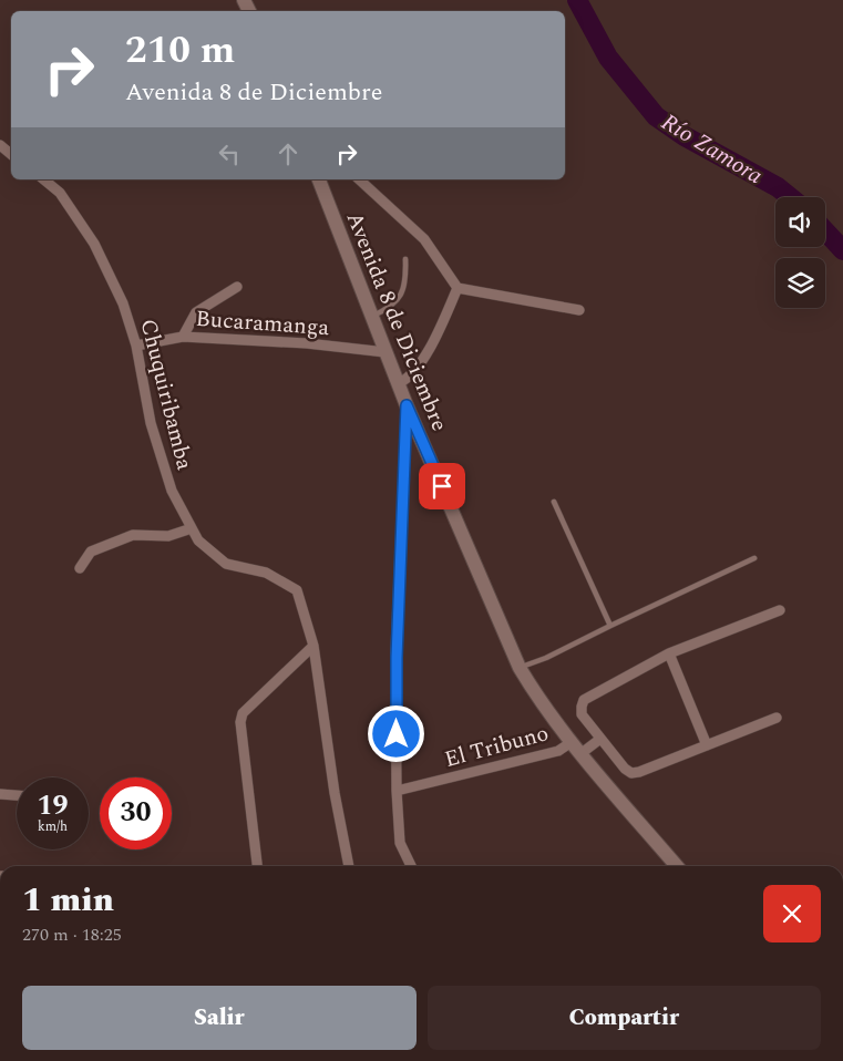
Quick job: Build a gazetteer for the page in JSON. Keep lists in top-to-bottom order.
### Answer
{
  "streets": {
    "main road": ["Avenida 8 de Diciembre"],
    "street": ["Bucaramanga", "Chuquiribamba", "El Tribuno"]
  },
  "crossings": [
    ["Avenida 8 de Diciembre", "Bucaramanga"],
    ["Avenida 8 de Diciembre", "El Tribuno"],
    ["Bucaramanga", "Chuquiribamba"]
  ],
  "water": ["Río Zamora"],
  "page": {
    "turn": ["210 m", "Avenida 8 de Diciembre"],
    "speed": "19 km/h",
    "limit": "30",
    "heading": ["1 min", "270 m · 18:25"],
    "buttons": ["Salir", "Compartir"]
  }
}
